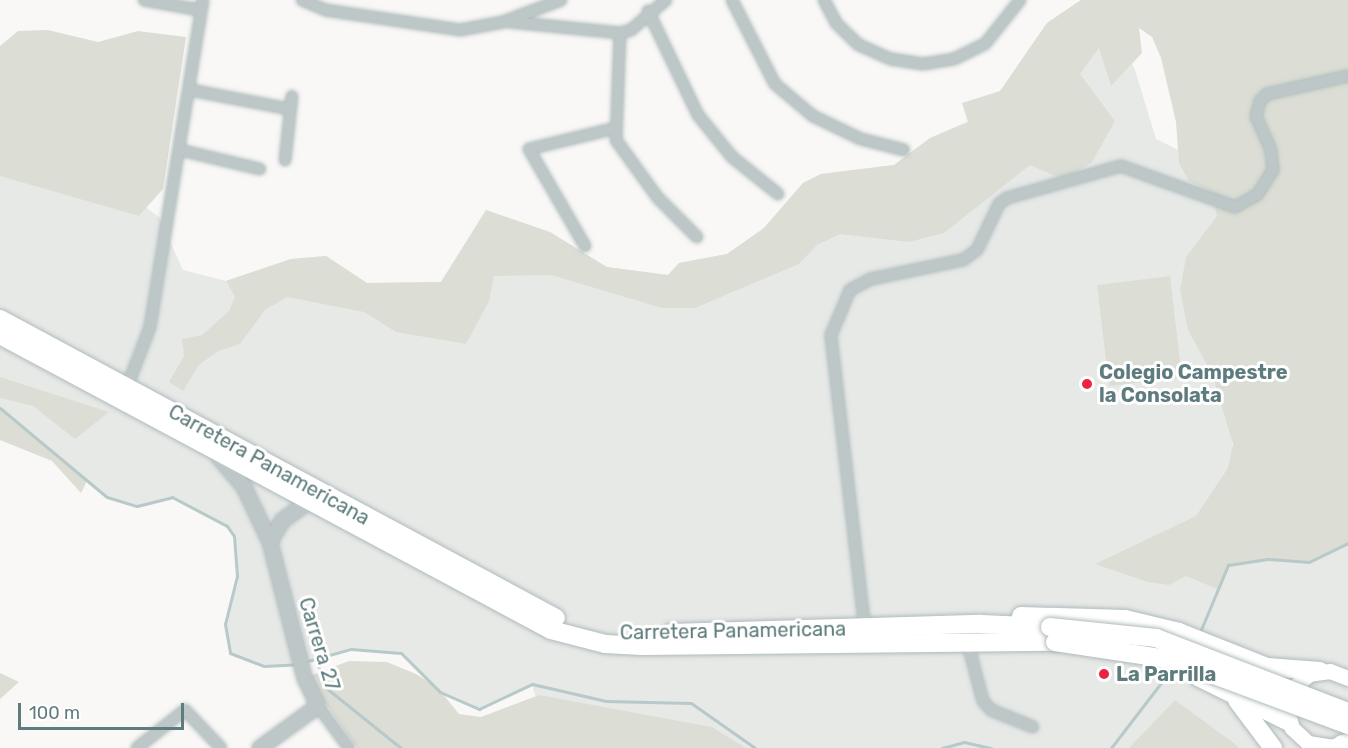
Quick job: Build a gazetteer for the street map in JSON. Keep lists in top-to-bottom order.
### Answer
{
  "streets": {
    "highway": ["Carretera Panamericana"],
    "street": ["Carrera 27"]
  },
  "crossings": [
    ["Carretera Panamericana", "Carrera 27"]
  ],
  "places": ["Colegio Campestre la Consolata", "La Parrilla"],
  "scale_bar": "100 m"
}
